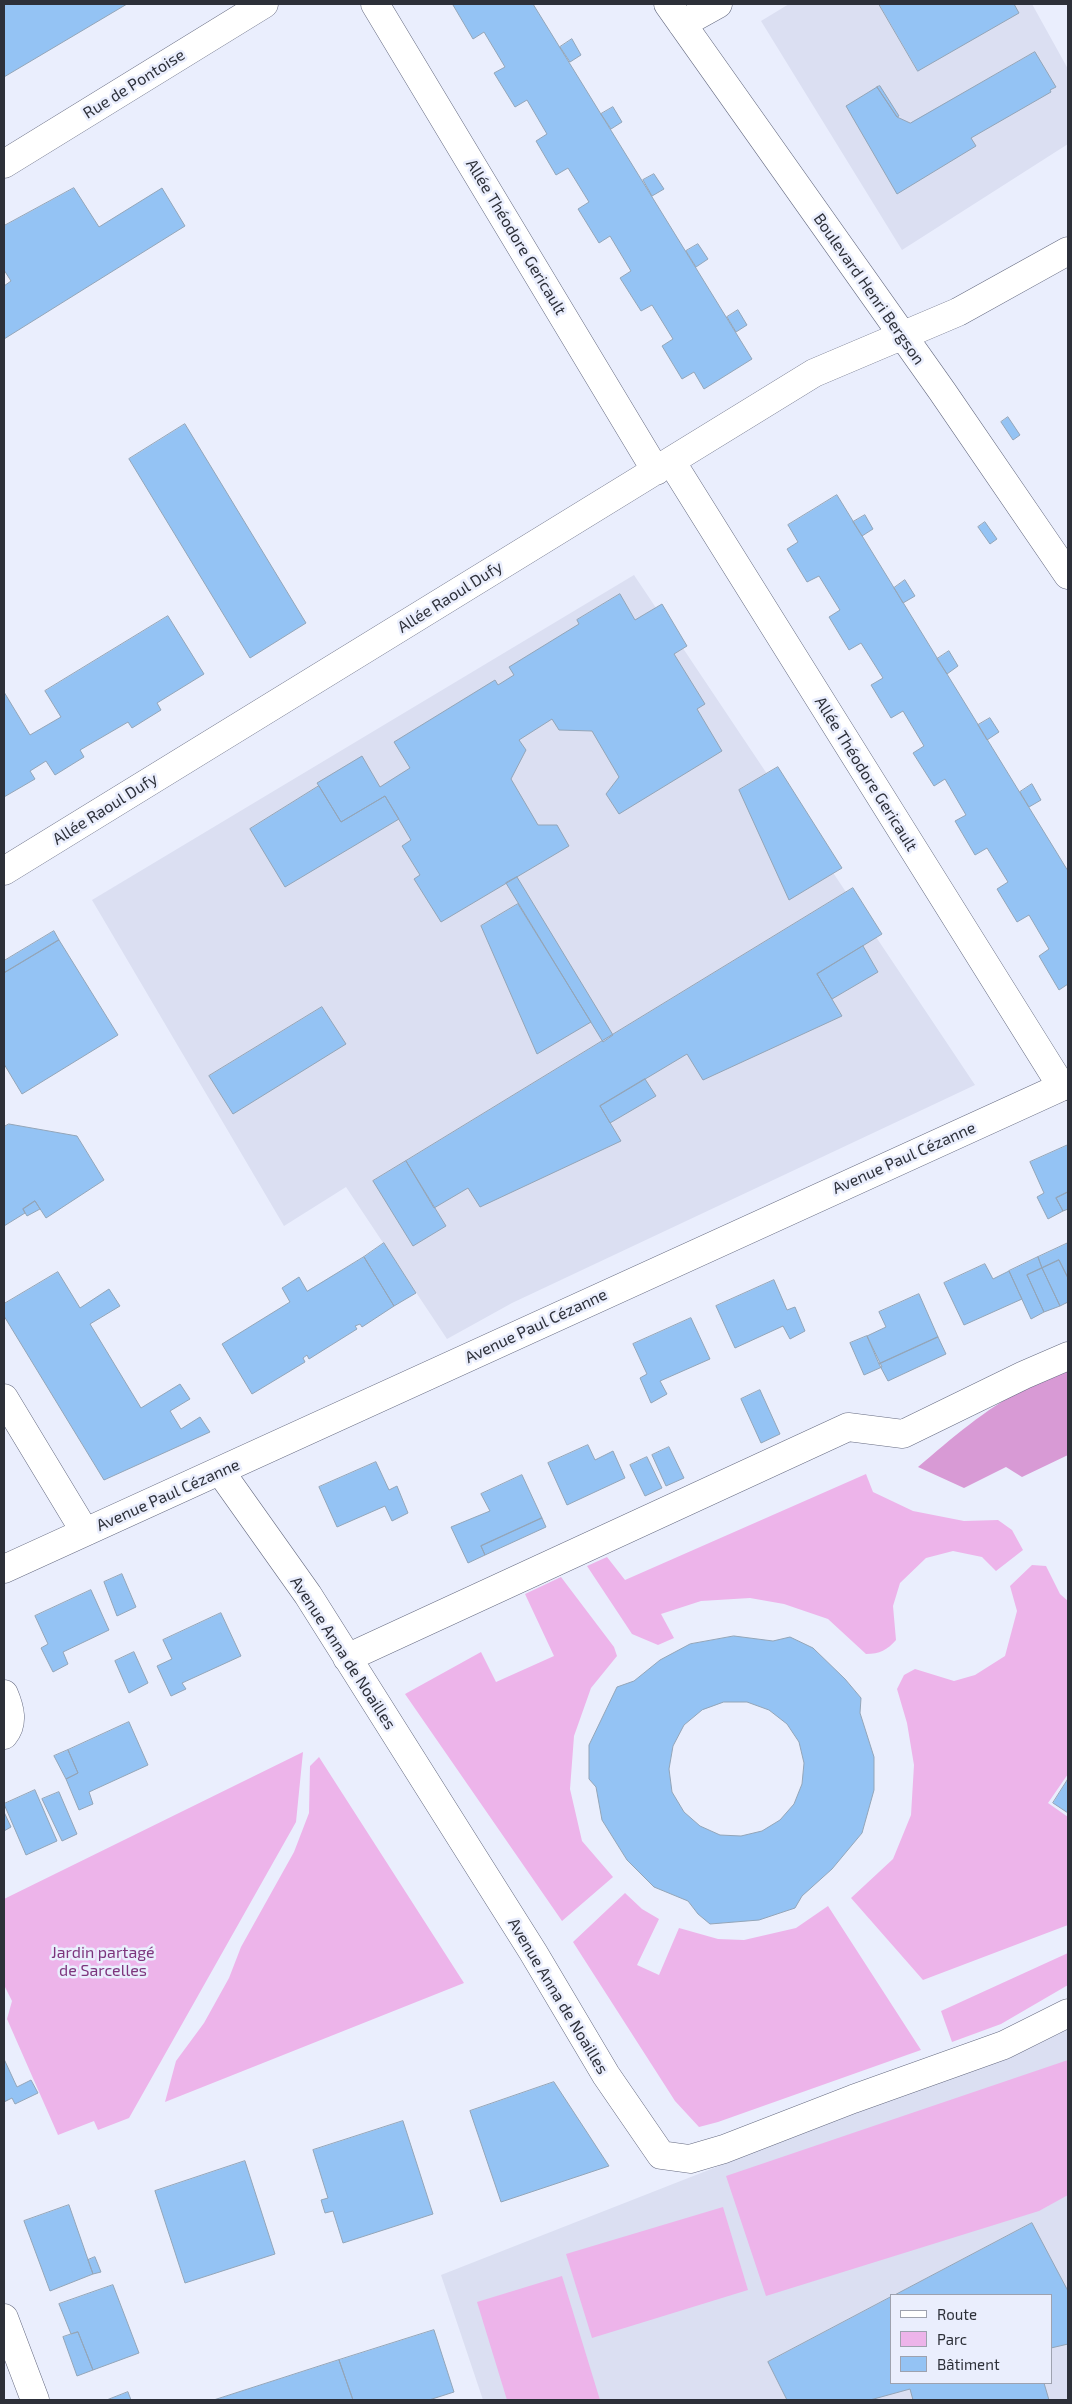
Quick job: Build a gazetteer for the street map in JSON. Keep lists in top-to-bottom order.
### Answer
{
  "streets": {
    "street": [
      "Rue de Pontoise",
      "Allée Théodore Gericault",
      "Boulevard Henri Bergson",
      "Allée Raoul Dufy",
      "Avenue Paul Cézanne",
      "Avenue Anna de Noailles"
    ]
  },
  "crossings": [
    ["Allée Théodore Gericault", "Allée Raoul Dufy"],
    ["Allée Théodore Gericault", "Avenue Paul Cézanne"],
    ["Boulevard Henri Bergson", "Allée Raoul Dufy"],
    ["Avenue Paul Cézanne", "Avenue Anna de Noailles"]
  ],
  "parks": ["Jardin partagé de Sarcelles"],
  "legend": ["Route", "Parc", "Bâtiment"]
}
